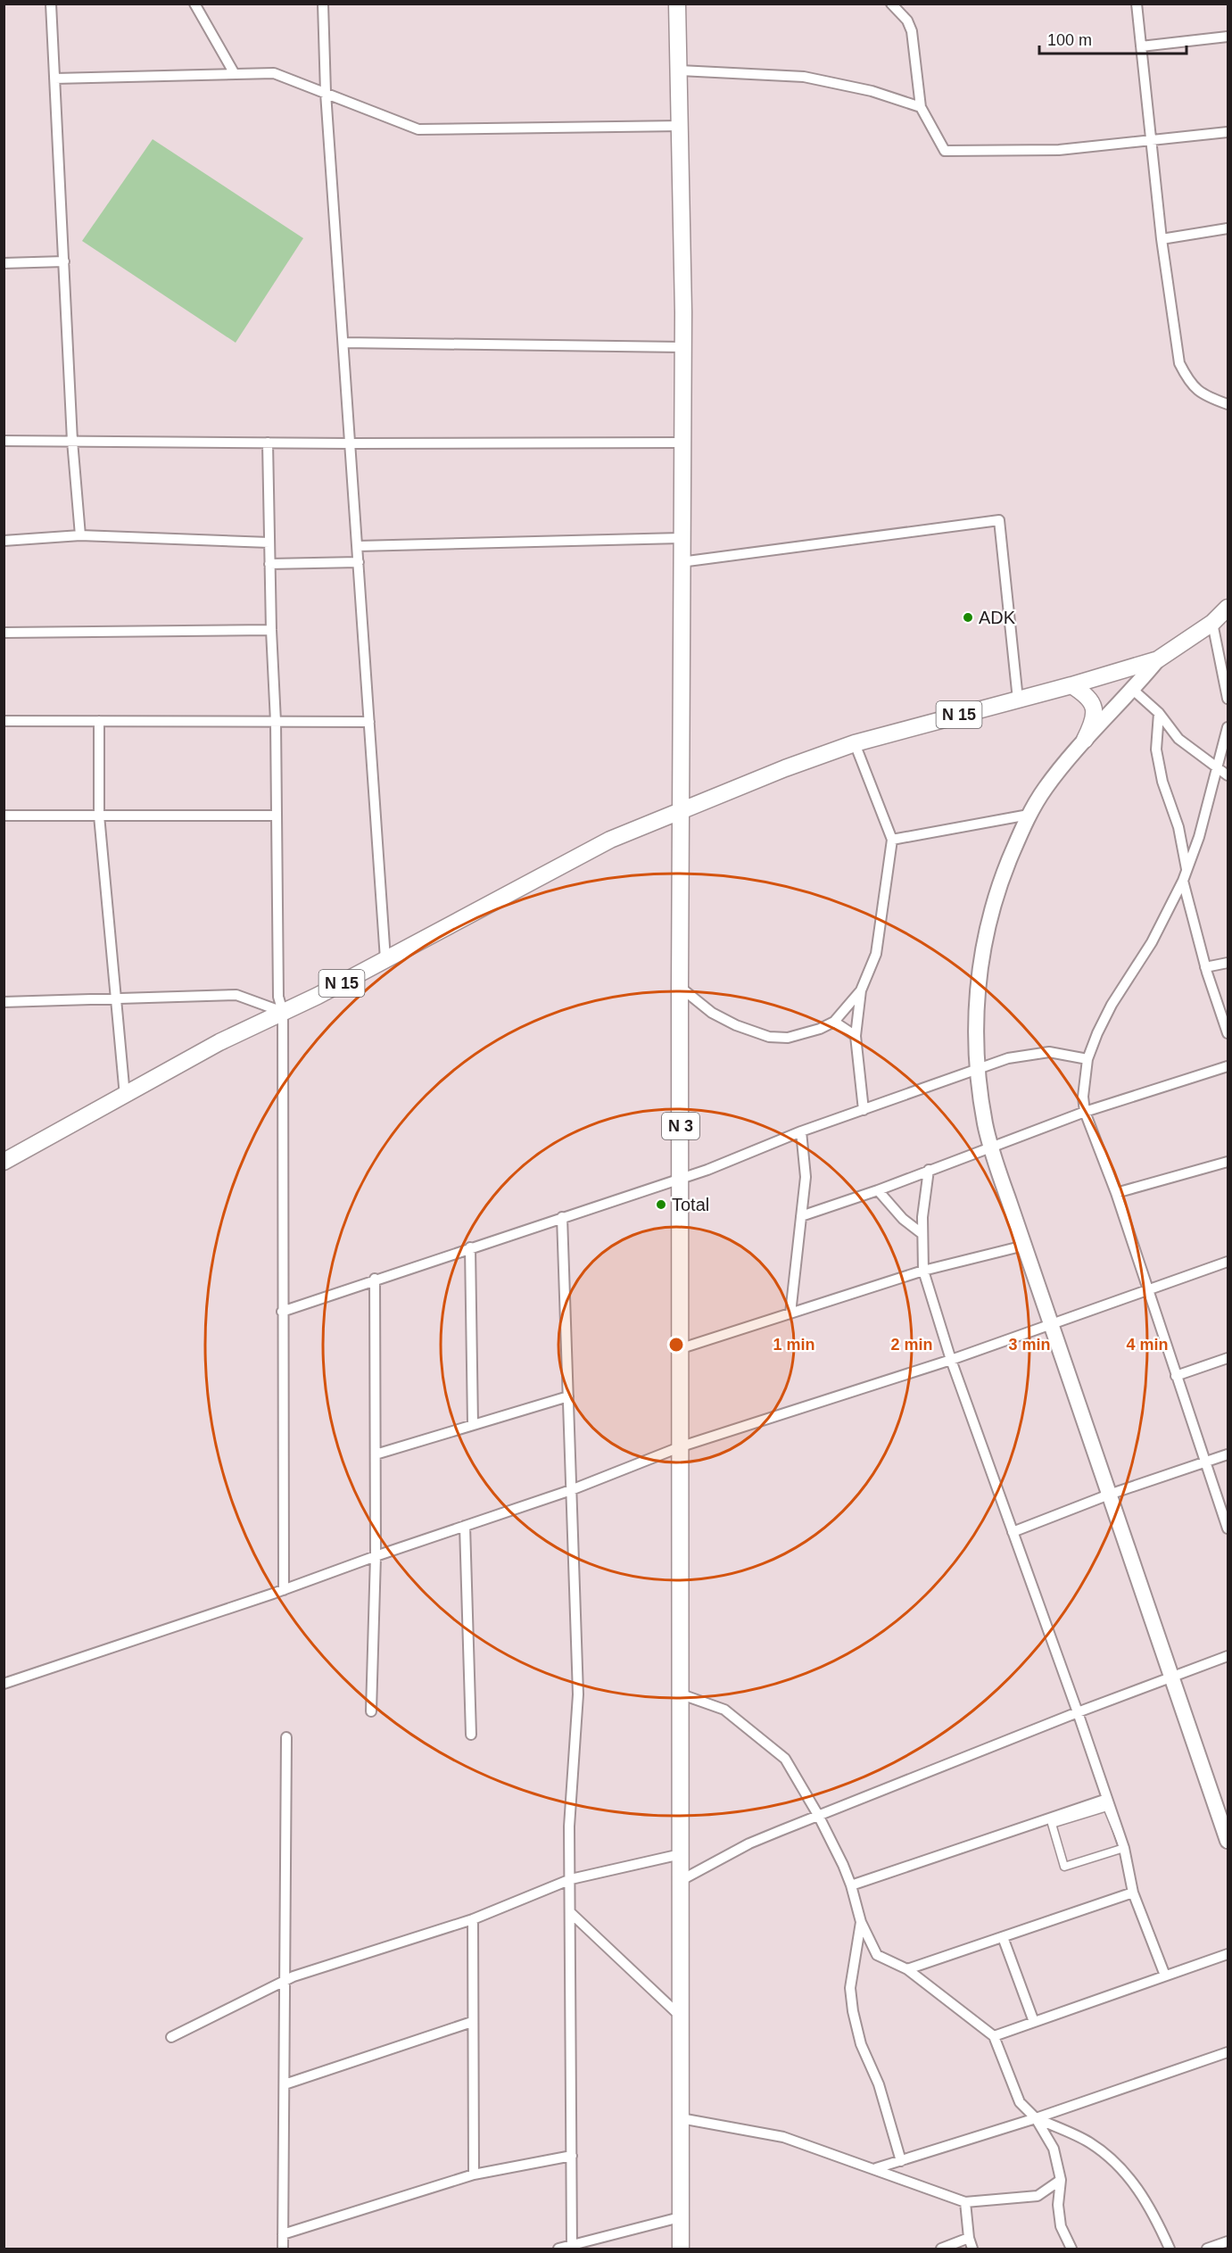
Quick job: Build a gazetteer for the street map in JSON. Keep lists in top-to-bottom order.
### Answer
{
  "streets": {
    "main road": ["N 15", "N 3"]
  },
  "crossings": [
    ["N 15", "N 3"]
  ],
  "places": ["ADK", "Total"],
  "scale_bar": "100 m",
  "rings": [
    "1 min",
    "2 min",
    "3 min",
    "4 min"
  ]
}
